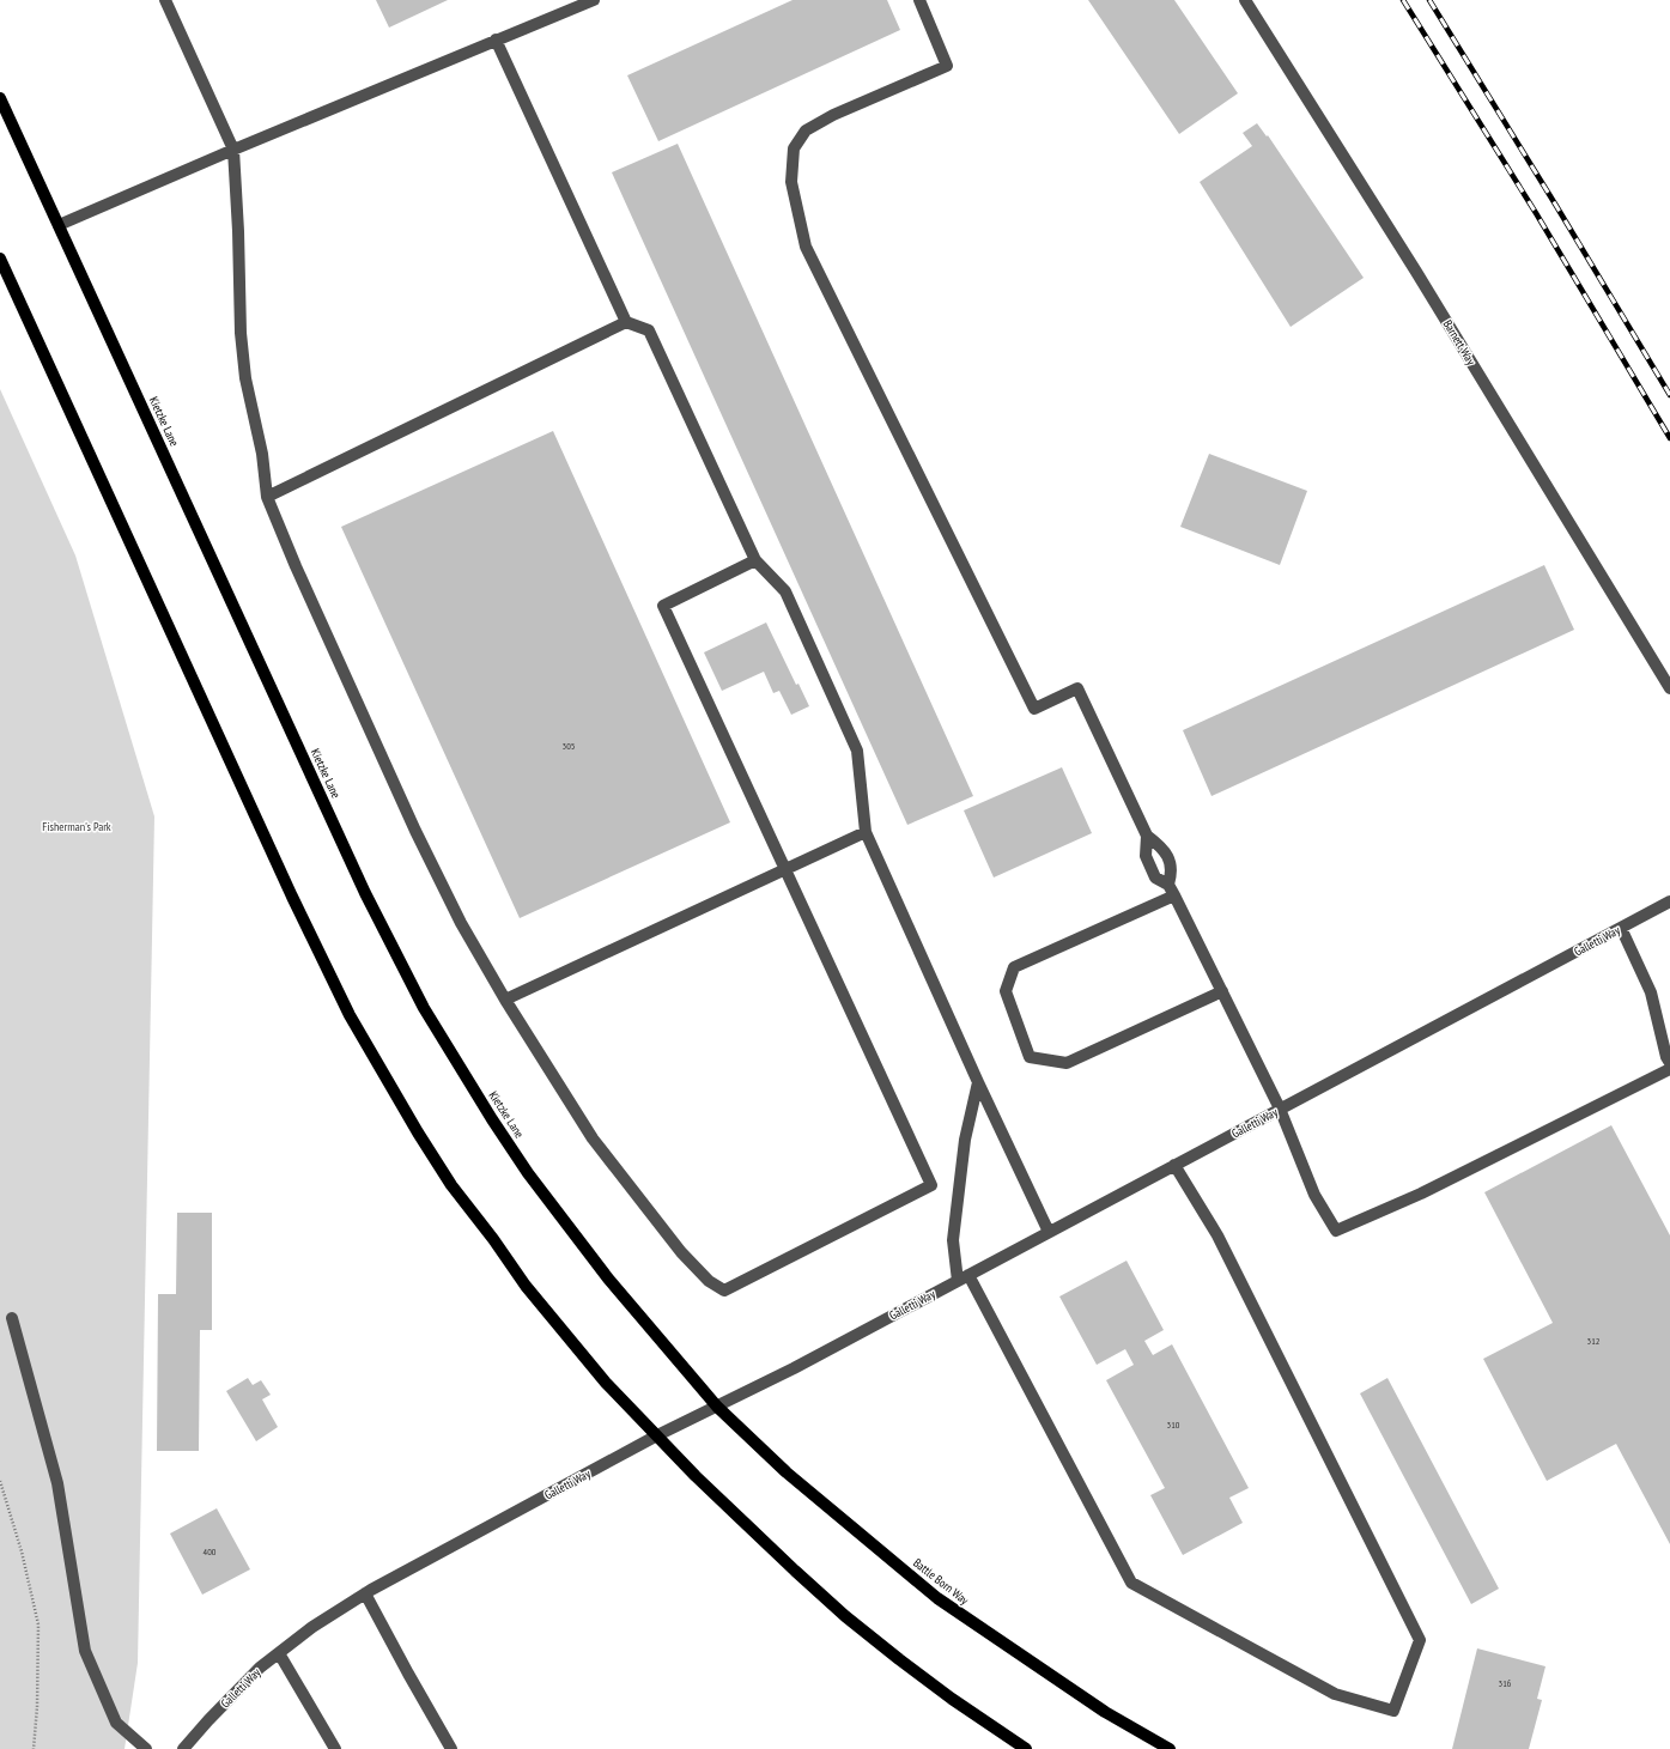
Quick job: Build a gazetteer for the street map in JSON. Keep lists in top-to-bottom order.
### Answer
{
  "streets": {
    "main road": ["Kietzke Lane", "Battle Born Way"],
    "street": ["Barnett Way", "Galletti Way"]
  },
  "crossings": [
    ["Kietzke Lane", "Galletti Way"],
    ["Kietzke Lane", "Battle Born Way"],
    ["Galletti Way", "Battle Born Way"]
  ],
  "parks": ["Fisherman's Park"],
  "house_numbers": [
    "305",
    "312",
    "310",
    "400",
    "316"
  ]
}
